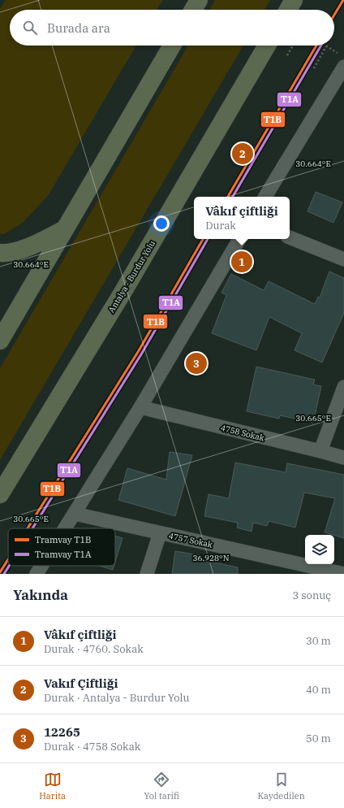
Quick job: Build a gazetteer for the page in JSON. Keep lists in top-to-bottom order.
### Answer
{
  "streets": {
    "highway": ["Antalya - Burdur Yolu"],
    "street": ["4758 Sokak", "4757 Sokak"]
  },
  "lines": ["tram line T1B", "tram line T1A"],
  "legend": ["Tramvay T1B", "Tramvay T1A"],
  "page": {
    "search": "Burada ara",
    "pins": ["2", "1", "3"],
    "popup": ["Vâkıf çiftliği", "Durak"],
    "heading": ["Yakında", "3 sonuç"],
    "list": [
      {
        "mark": "1",
        "name": "Vâkıf çiftliği",
        "note": "Durak · 4760. Sokak",
        "value": "30 m"
      },
      {
        "mark": "2",
        "name": "Vakıf Çiftliği",
        "note": "Durak · Antalya - Burdur Yolu",
        "value": "40 m"
      },
      {
        "mark": "3",
        "name": "12265",
        "note": "Durak · 4758 Sokak",
        "value": "50 m"
      }
    ],
    "nav": ["Harita", "Yol tarifi", "Kaydedilen"]
  },
  "coordinates": ["30.664°E", "30.665°E", "36.928°N"]
}
